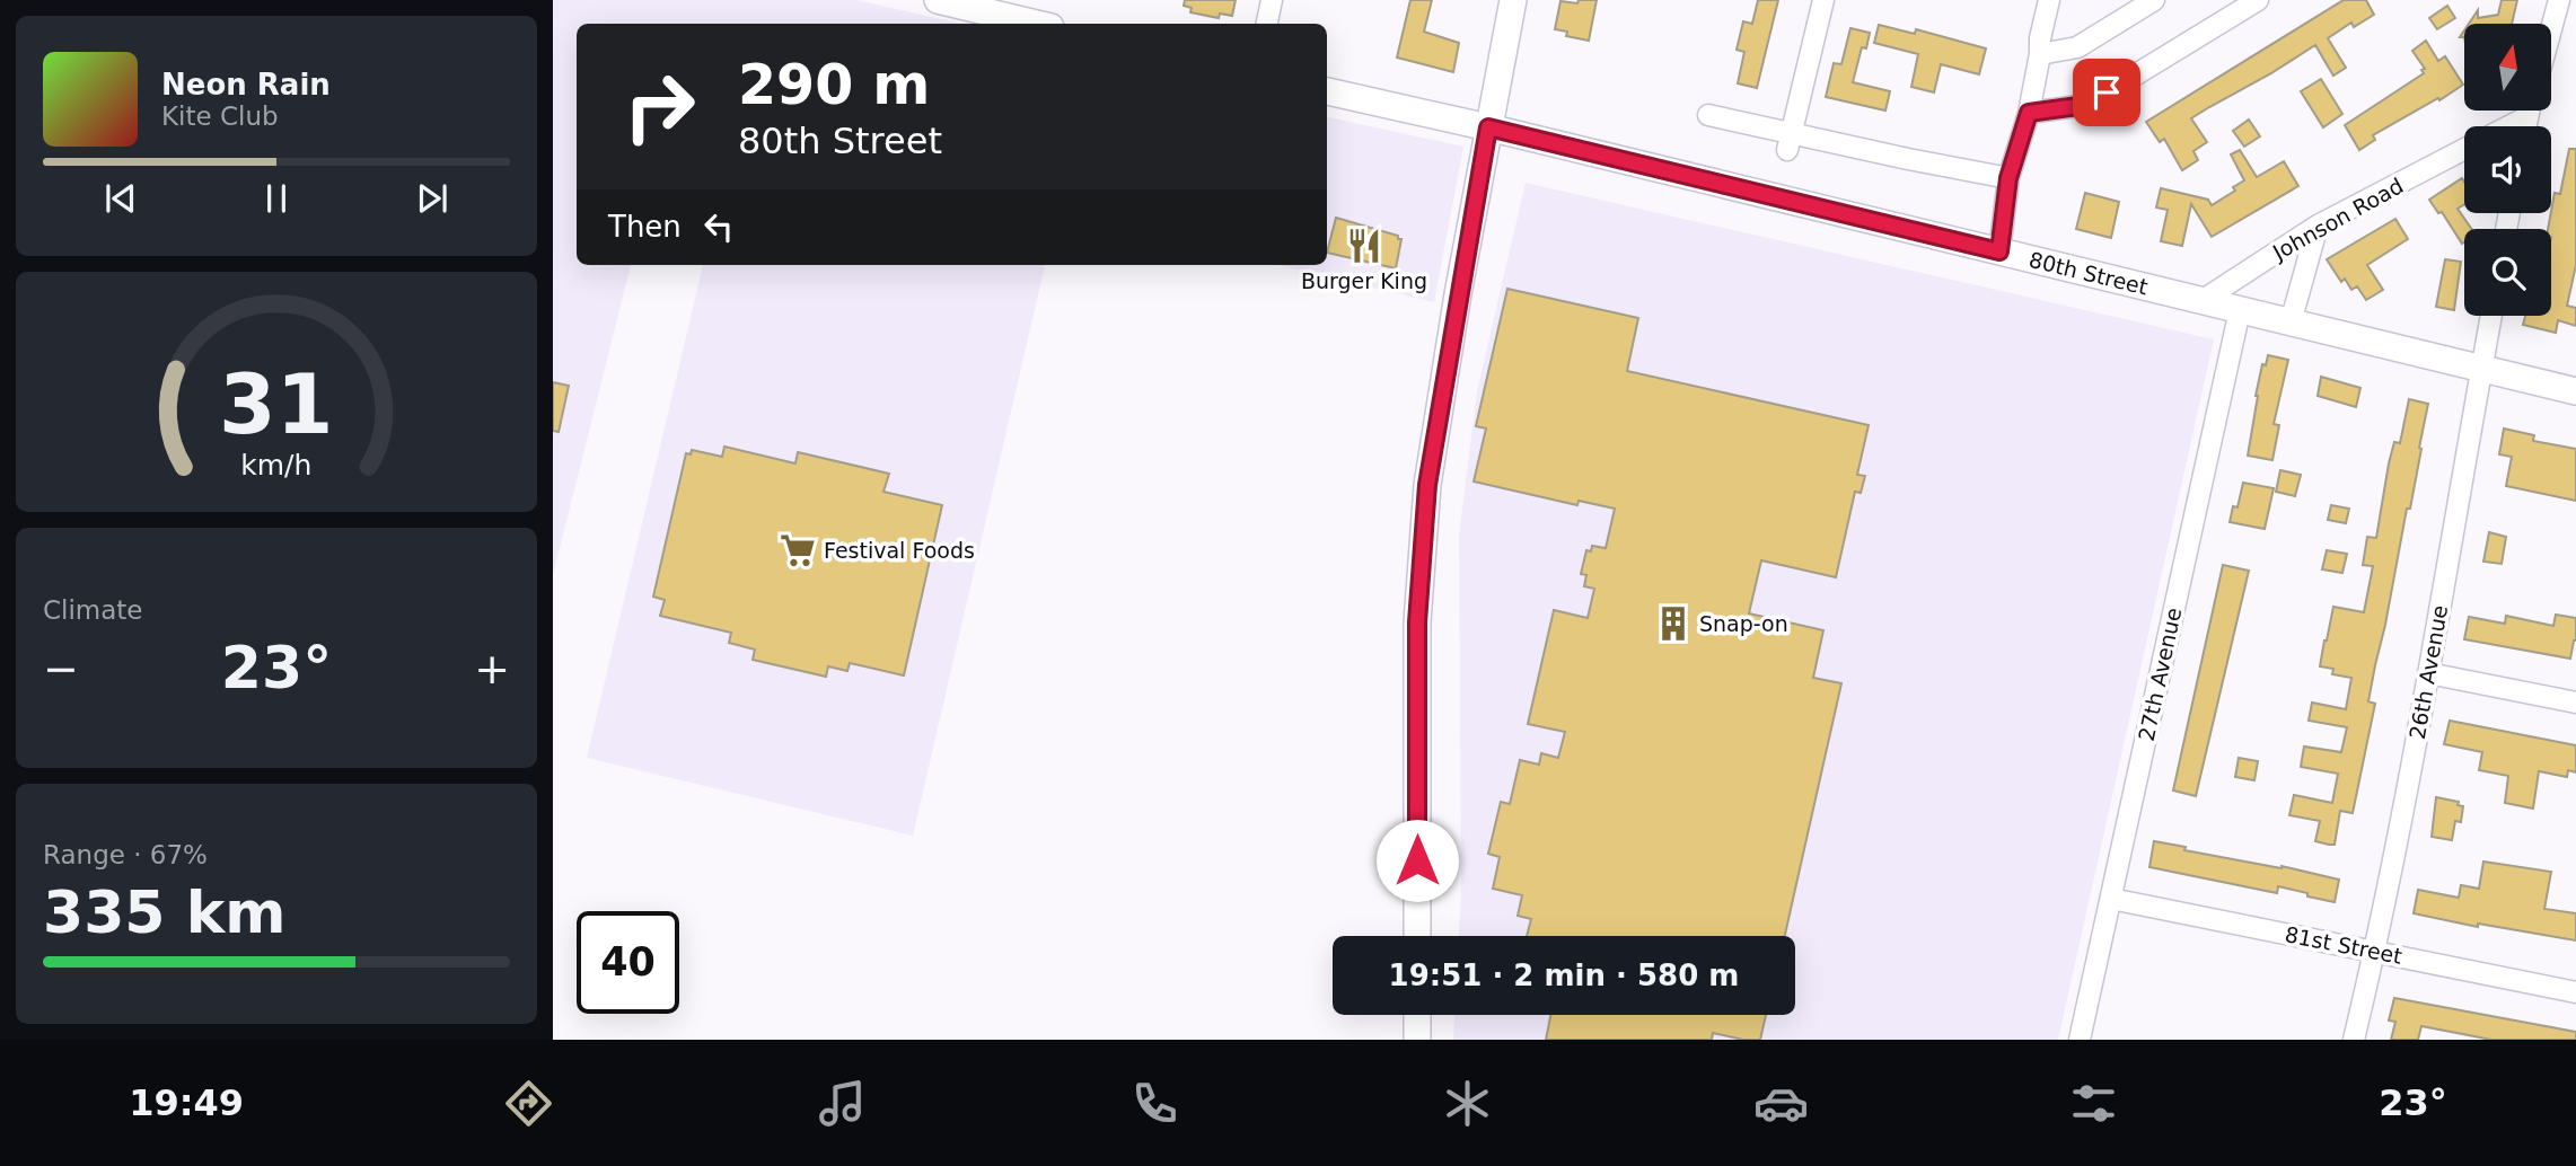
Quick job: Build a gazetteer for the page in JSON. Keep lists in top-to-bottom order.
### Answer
{
  "streets": {
    "street": [
      "Johnson Road",
      "80th Street",
      "26th Avenue",
      "27th Avenue",
      "81st Street"
    ]
  },
  "crossings": [
    ["Johnson Road", "80th Street"],
    ["80th Street", "26th Avenue"],
    ["80th Street", "27th Avenue"],
    ["26th Avenue", "81st Street"],
    ["27th Avenue", "81st Street"]
  ],
  "places": {
    "restaurant": ["Burger King"],
    "supermarket": ["Festival Foods"],
    "building": ["Snap-on"]
  },
  "north": "top",
  "page": {
    "turn": ["290 m", "80th Street"],
    "song": ["Neon Rain", "Kite Club"],
    "then": "Then",
    "tile": [
      "Climate",
      ["Range · 67%", "335 km"]
    ],
    "heat": ["−", "23°", "+"],
    "limit": "40",
    "trip": "19:51 · 2 min · 580 m",
    "tabs": ["19:49", "23°"],
    "gauge": ["31", "km/h"]
  }
}
